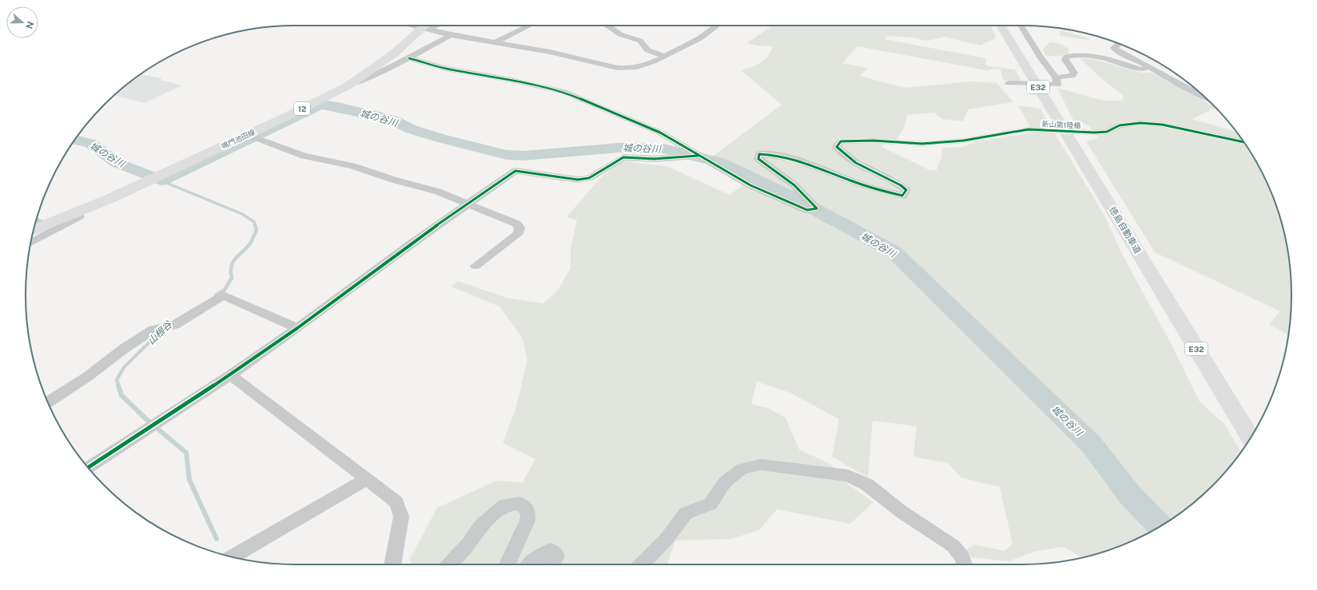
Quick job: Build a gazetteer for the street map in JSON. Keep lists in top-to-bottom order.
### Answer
{
  "streets": {
    "main road": [
      "E32",
      "12",
      "鳴門池田線",
      "徳島自動車道"
    ],
    "street": ["新山第1陸橋"]
  },
  "water": ["城の谷川", "山根谷"],
  "north": "right"
}
